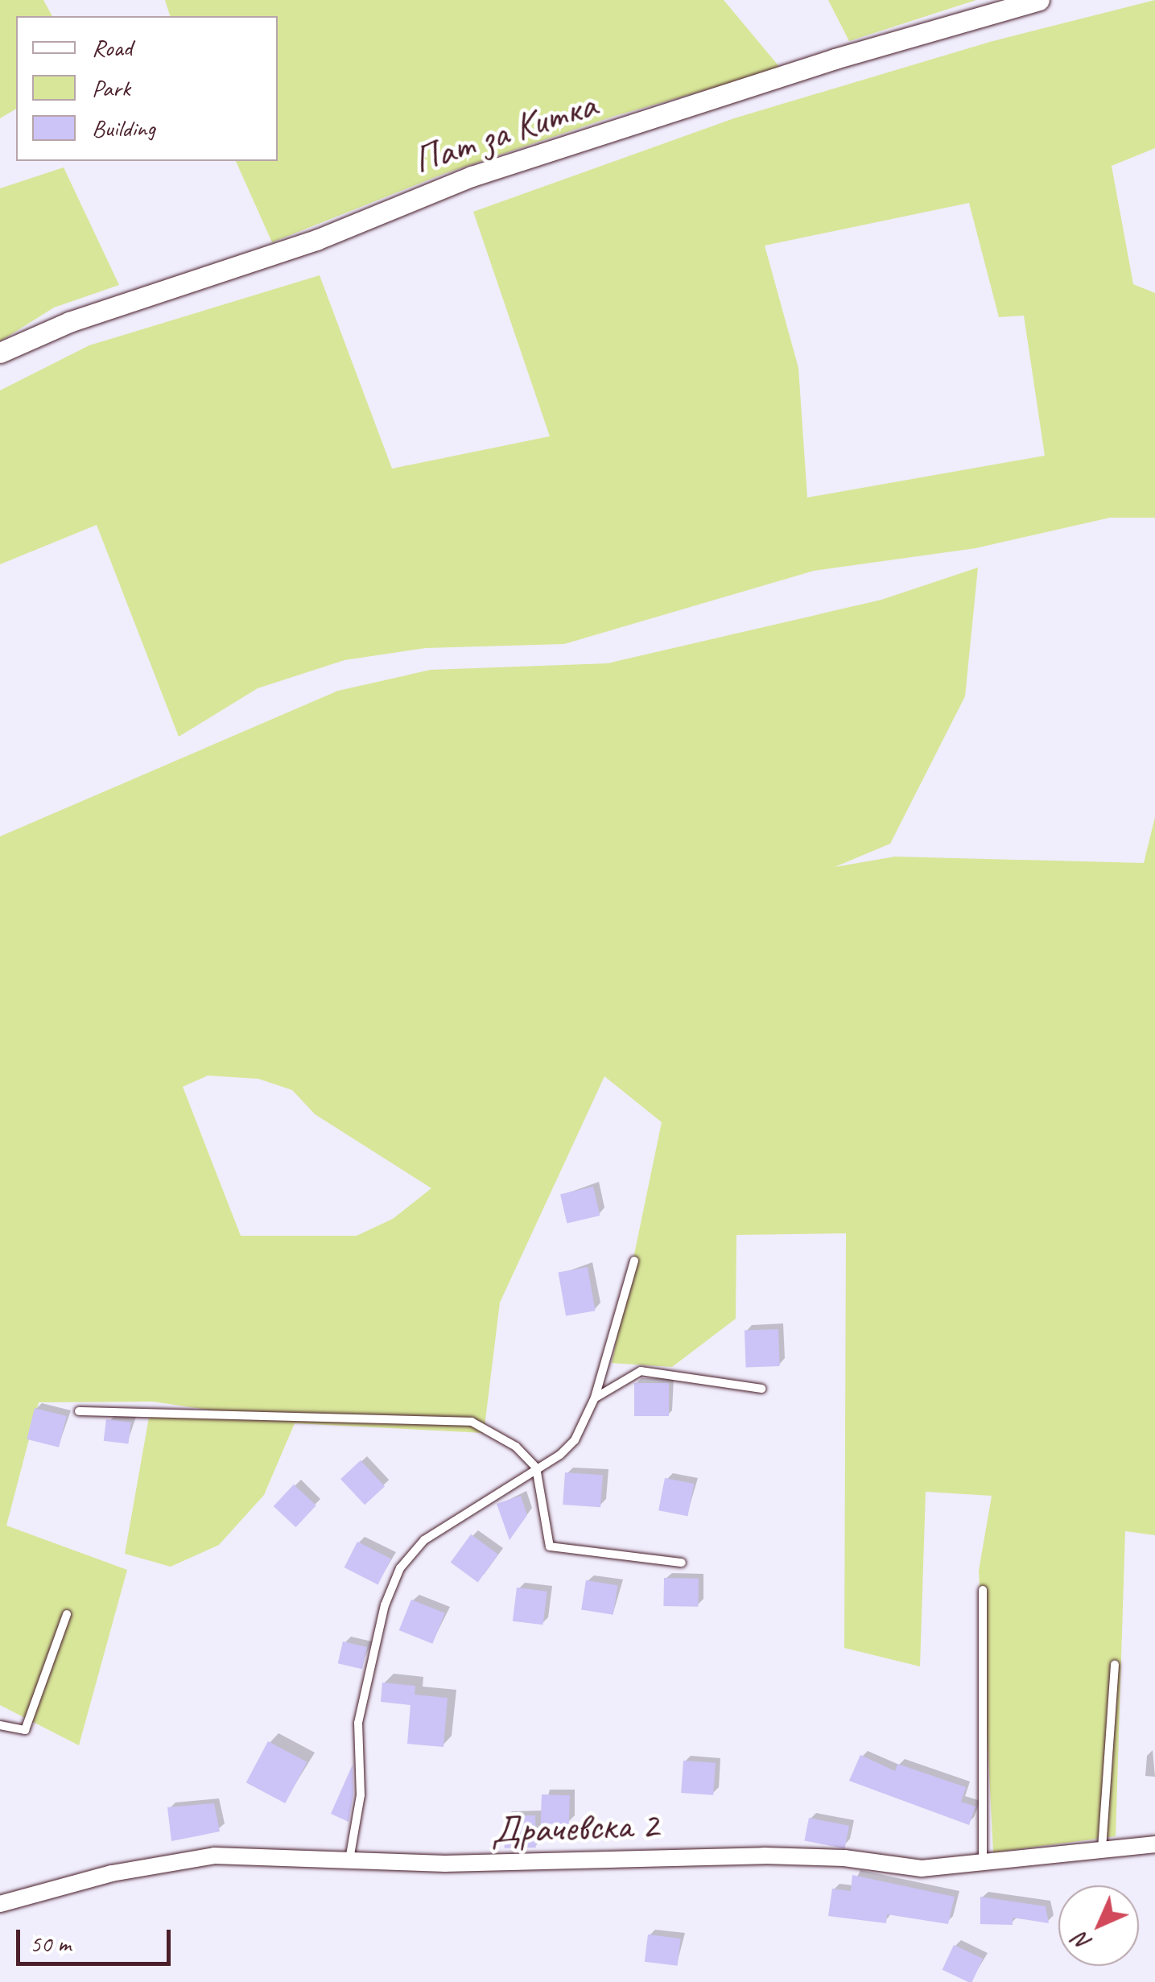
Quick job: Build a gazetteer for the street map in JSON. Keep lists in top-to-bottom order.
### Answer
{
  "streets": {
    "street": ["Пат за Китка", "Драчевска 2"]
  },
  "legend": ["Road", "Park", "Building"],
  "scale_bar": "50 m",
  "north": "bottom left"
}
